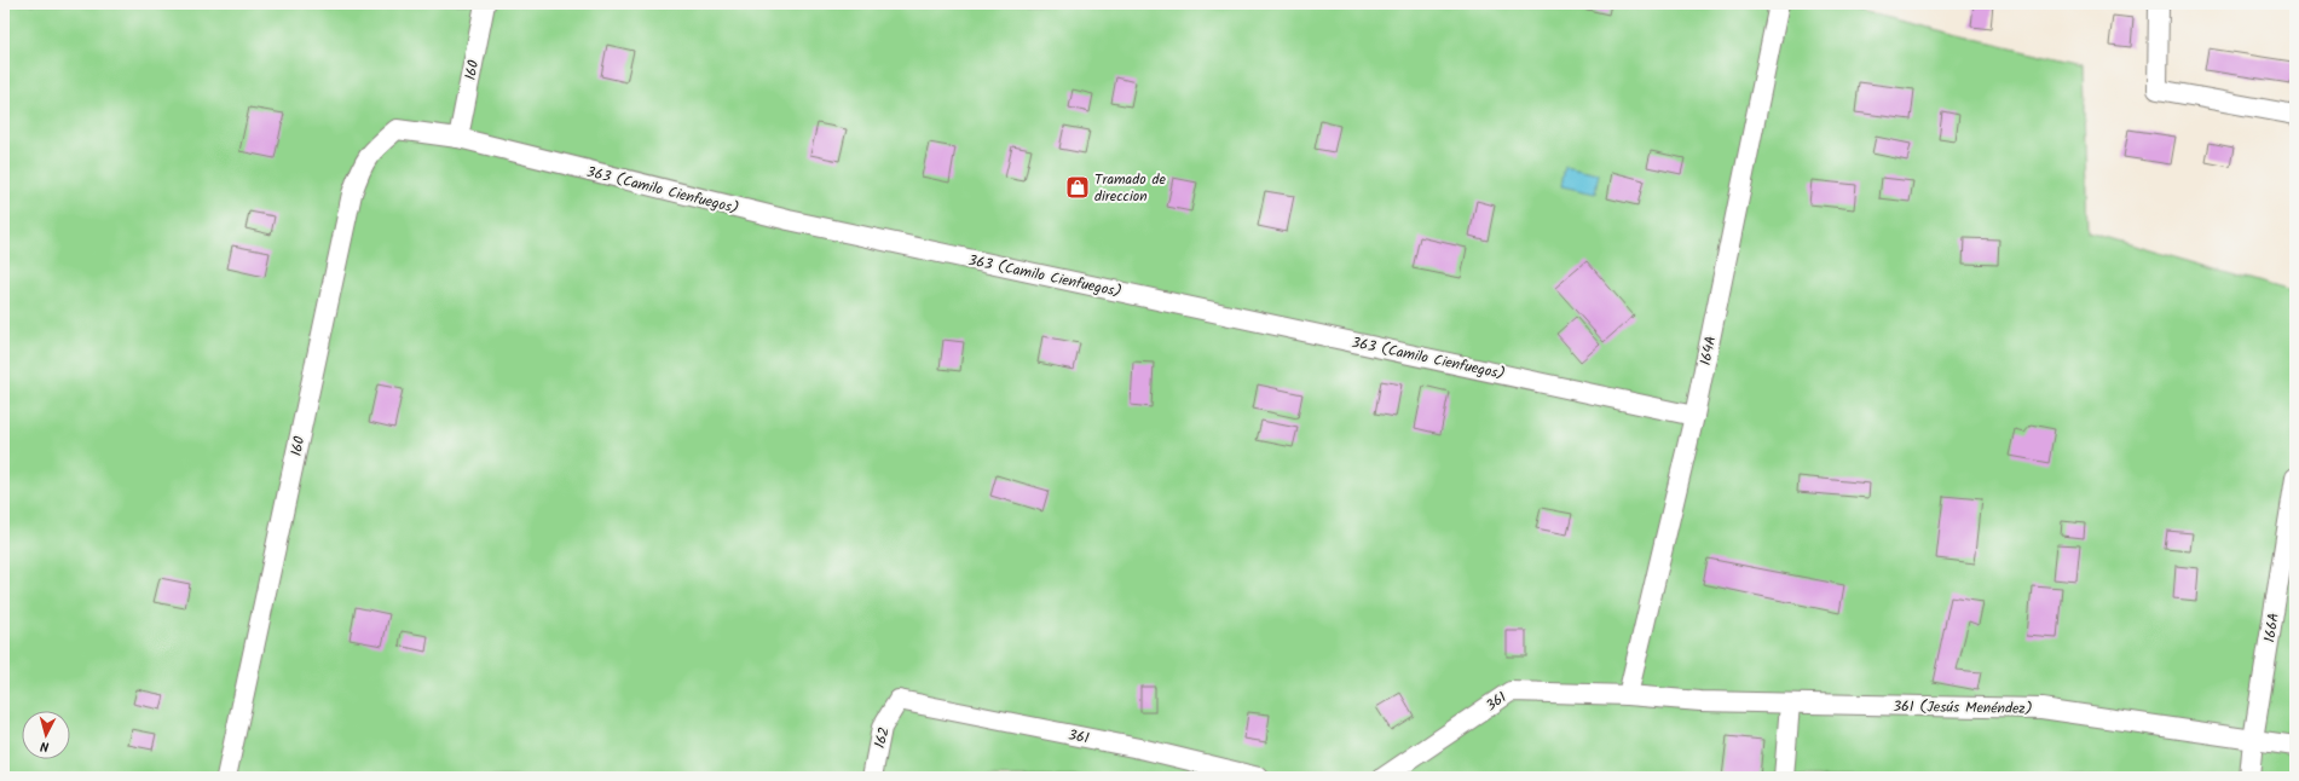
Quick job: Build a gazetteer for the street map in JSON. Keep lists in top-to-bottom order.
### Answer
{
  "streets": {
    "street": [
      "160",
      "363 (Camilo Cienfuegos)",
      "164A",
      "166A",
      "361",
      "361 (Jesús Menéndez)",
      "162"
    ]
  },
  "crossings": [
    ["160", "363 (Camilo Cienfuegos)"],
    ["363 (Camilo Cienfuegos)", "164A"],
    ["164A", "361"],
    ["164A", "361 (Jesús Menéndez)"],
    ["166A", "361 (Jesús Menéndez)"],
    ["361", "361 (Jesús Menéndez)"],
    ["361", "162"]
  ],
  "places": {
    "shop": ["Tramado de direccion"]
  },
  "north": "bottom"
}
